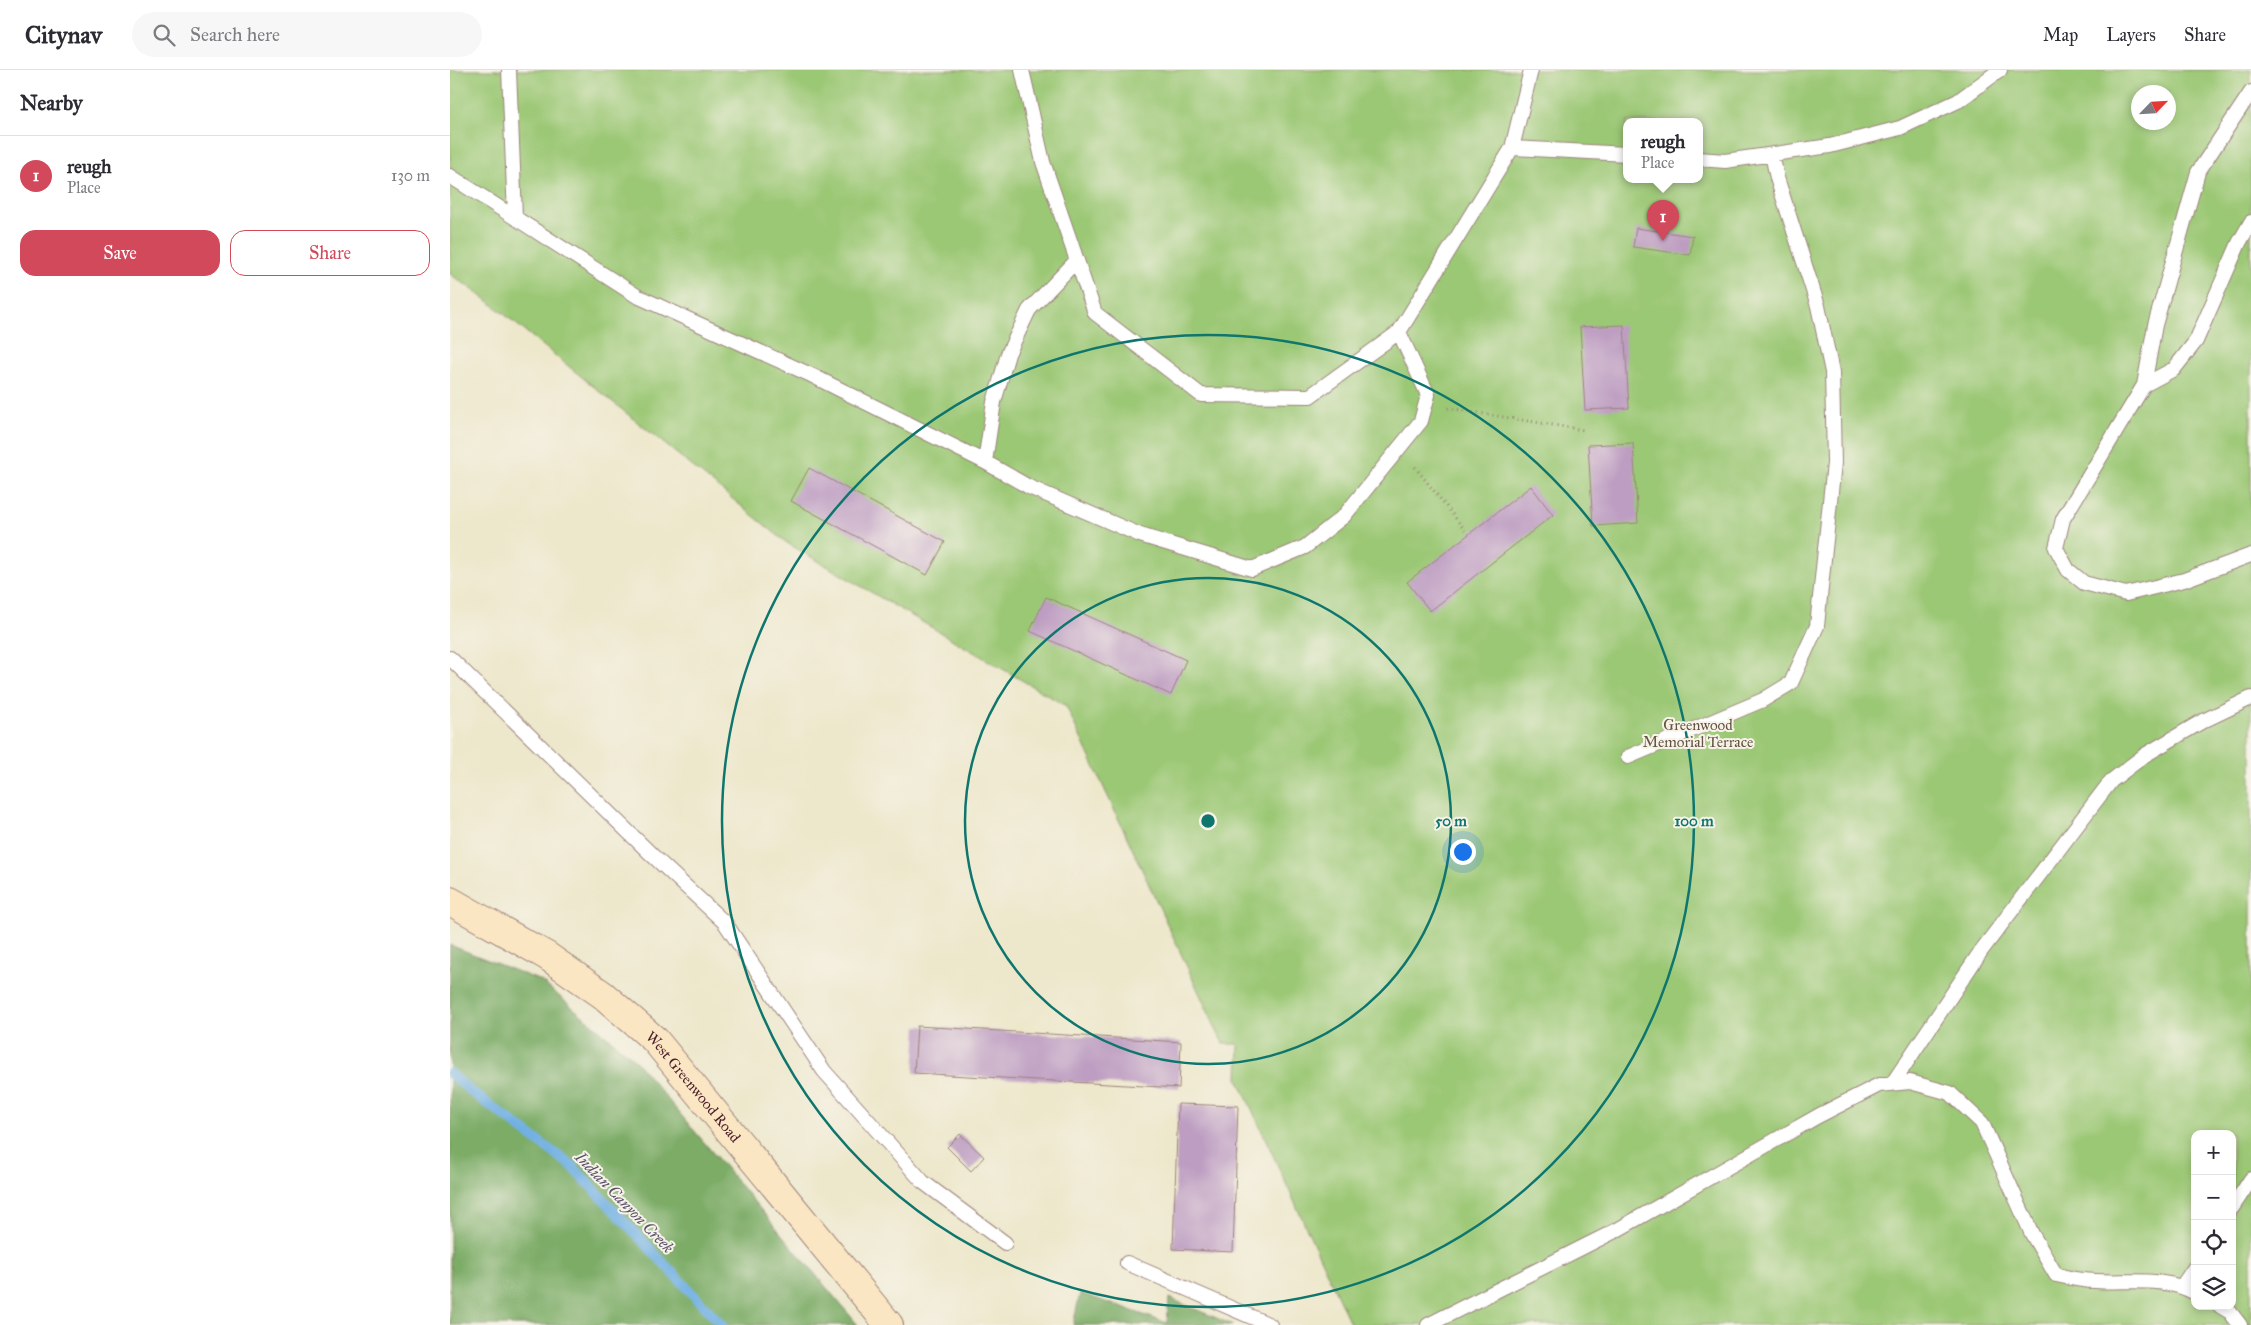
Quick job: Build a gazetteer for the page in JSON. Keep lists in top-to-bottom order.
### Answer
{
  "streets": {
    "street": ["West Greenwood Road"]
  },
  "water": ["Indian Canyon Creek"],
  "parks": ["Greenwood Memorial Terrace"],
  "north": "top right",
  "page": {
    "header": "Citynav",
    "search": "Search here",
    "nav": ["Map", "Layers", "Share"],
    "heading": "Nearby",
    "popup": ["reugh", "Place"],
    "list": [
      {
        "mark": "1",
        "name": "reugh",
        "note": "Place",
        "value": "130 m"
      }
    ],
    "pins": "1",
    "buttons": ["Save", "Share"],
    "map_buttons": ["+", "−"]
  },
  "rings": ["50 m", "100 m"]
}
